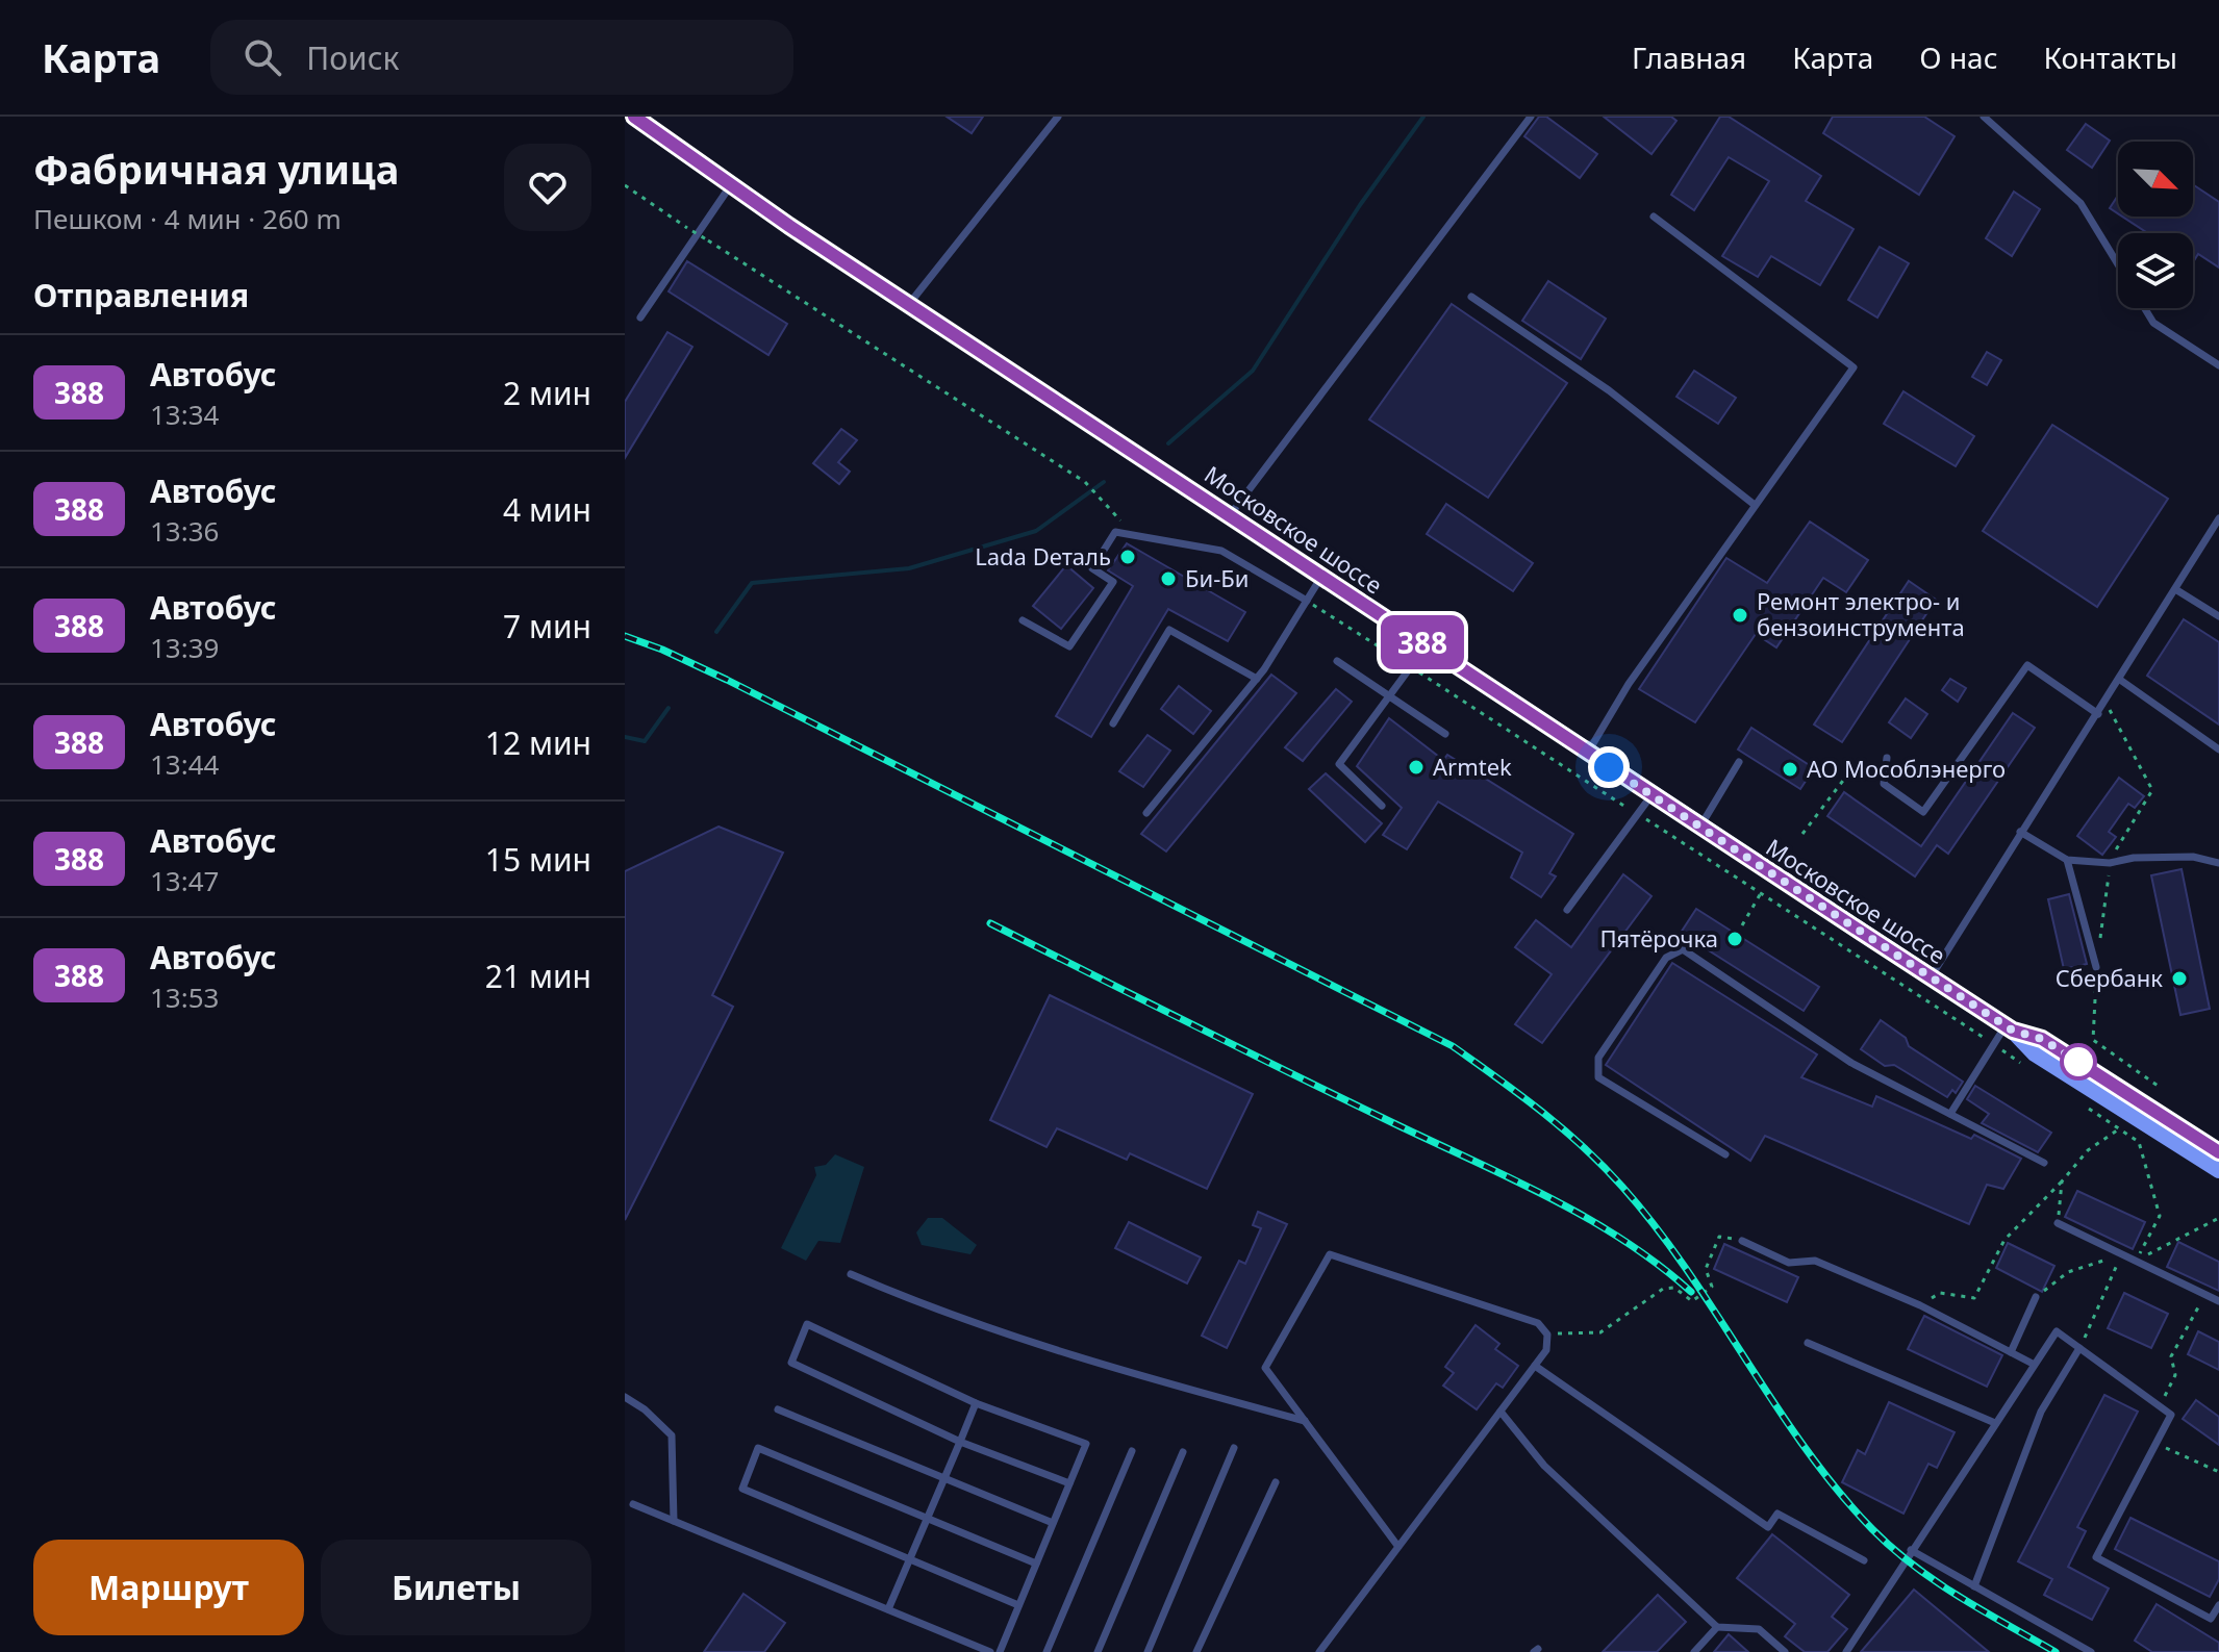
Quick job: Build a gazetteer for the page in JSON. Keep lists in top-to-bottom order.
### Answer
{
  "streets": {
    "main road": ["Московское шоссе"]
  },
  "places": [
    "Lada Dеталь",
    "Би-Би",
    "Ремонт электро- и бензоинструмента",
    "Armtek",
    "АО Мособлэнерго",
    "Пятёрочка",
    "Сбербанк"
  ],
  "lines": ["bus line 388"],
  "north": "bottom right",
  "page": {
    "header": "Карта",
    "search": "Поиск",
    "nav": [
      "Главная",
      "Карта",
      "О нас",
      "Контакты"
    ],
    "heading": [
      ["Фабричная улица", "Пешком · 4 мин · 260 m"],
      "Отправления"
    ],
    "on_map": "388",
    "list": [
      {
        "mark": "388",
        "name": "Автобус",
        "note": "13:34",
        "value": "2 мин"
      },
      {
        "mark": "388",
        "name": "Автобус",
        "note": "13:36",
        "value": "4 мин"
      },
      {
        "mark": "388",
        "name": "Автобус",
        "note": "13:39",
        "value": "7 мин"
      },
      {
        "mark": "388",
        "name": "Автобус",
        "note": "13:44",
        "value": "12 мин"
      },
      {
        "mark": "388",
        "name": "Автобус",
        "note": "13:47",
        "value": "15 мин"
      },
      {
        "mark": "388",
        "name": "Автобус",
        "note": "13:53",
        "value": "21 мин"
      }
    ],
    "buttons": ["Маршрут", "Билеты"]
  }
}
